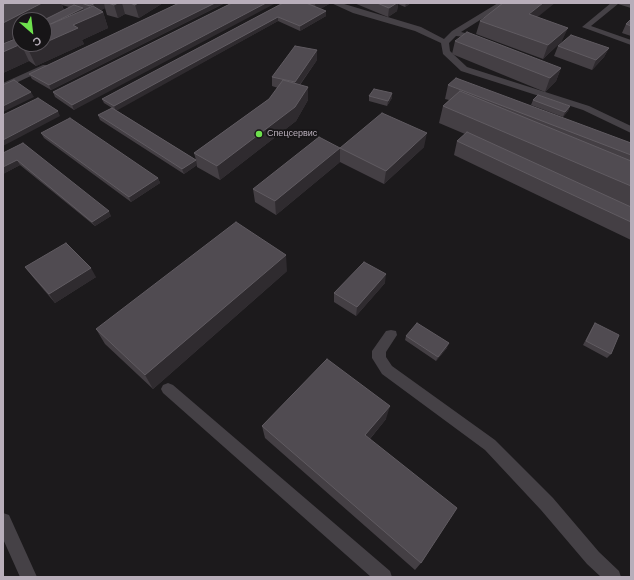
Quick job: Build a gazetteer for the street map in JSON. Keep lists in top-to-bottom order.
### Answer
{
  "places": ["Спецсервис"],
  "north": "bottom right"
}
